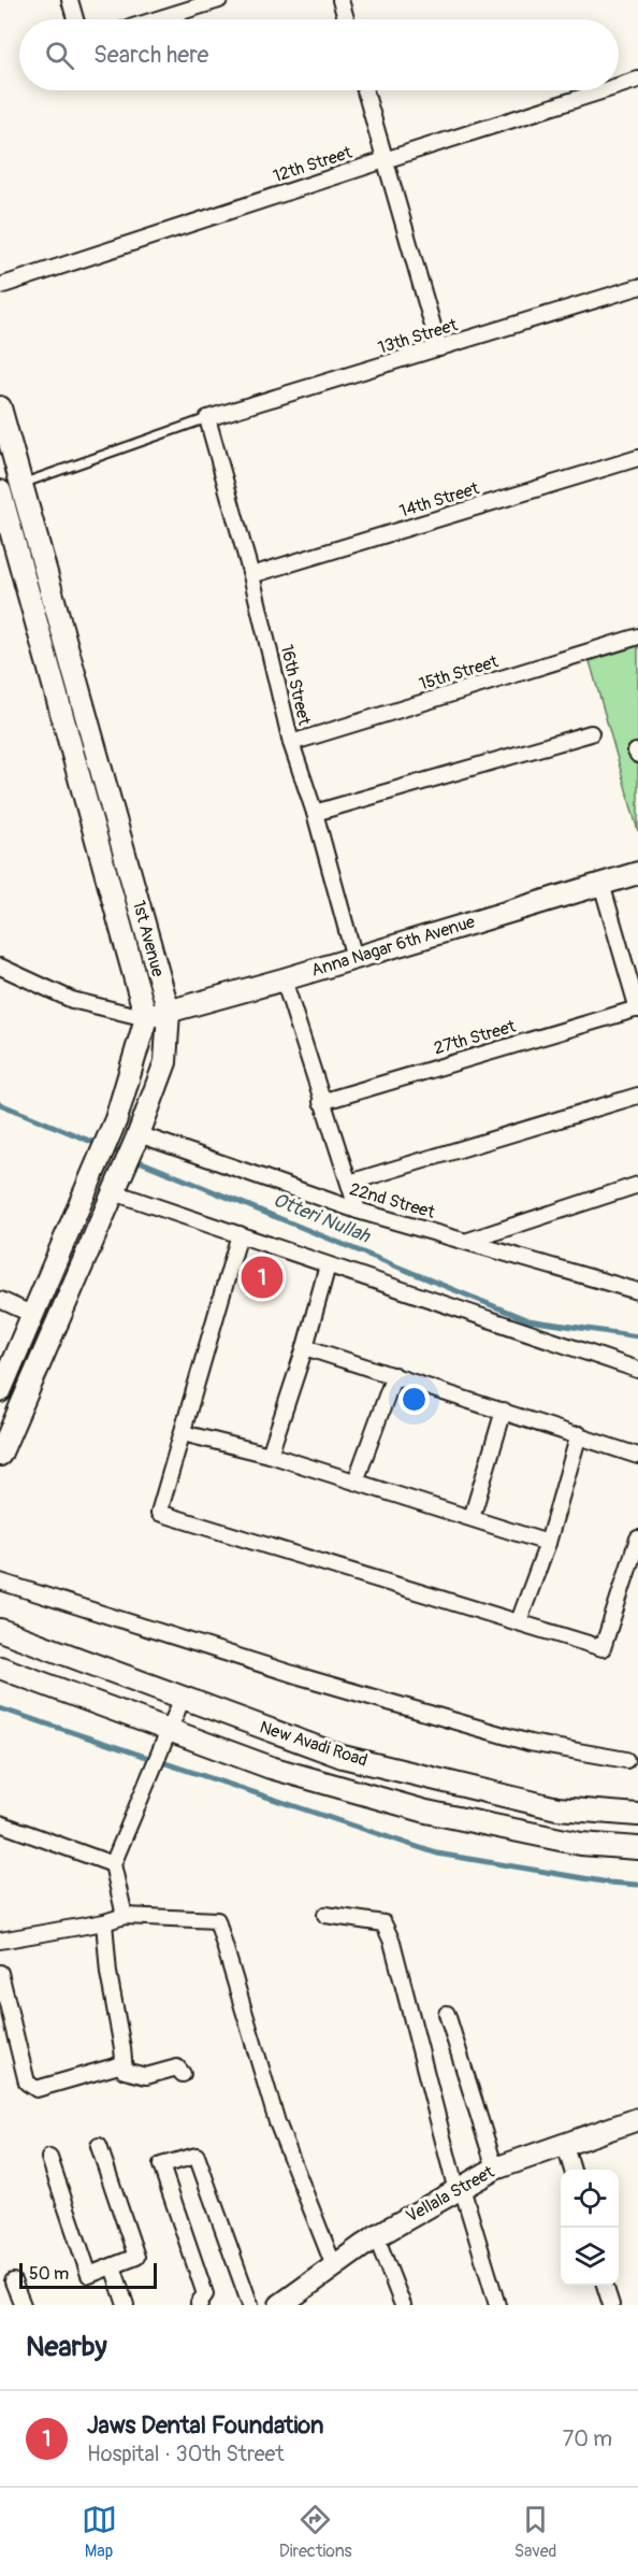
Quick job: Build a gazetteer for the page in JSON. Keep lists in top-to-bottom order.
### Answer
{
  "streets": {
    "street": [
      "12th Street",
      "13th Street",
      "14th Street",
      "15th Street",
      "16th Street",
      "1st Avenue",
      "Anna Nagar 6th Avenue",
      "27th Street",
      "22nd Street",
      "New Avadi Road",
      "Vellala Street"
    ]
  },
  "crossings": [
    ["13th Street", "16th Street"],
    ["14th Street", "16th Street"],
    ["15th Street", "16th Street"],
    ["16th Street", "Anna Nagar 6th Avenue"],
    ["1st Avenue", "Anna Nagar 6th Avenue"],
    ["1st Avenue", "22nd Street"]
  ],
  "water": ["Otteri Nullah"],
  "scale_bar": "50 m",
  "page": {
    "search": "Search here",
    "pins": "1",
    "scale": "50 m",
    "heading": "Nearby",
    "list": [
      {
        "mark": "1",
        "name": "Jaws Dental Foundation",
        "note": "Hospital · 30th Street",
        "value": "70 m"
      }
    ],
    "nav": ["Map", "Directions", "Saved"]
  }
}
